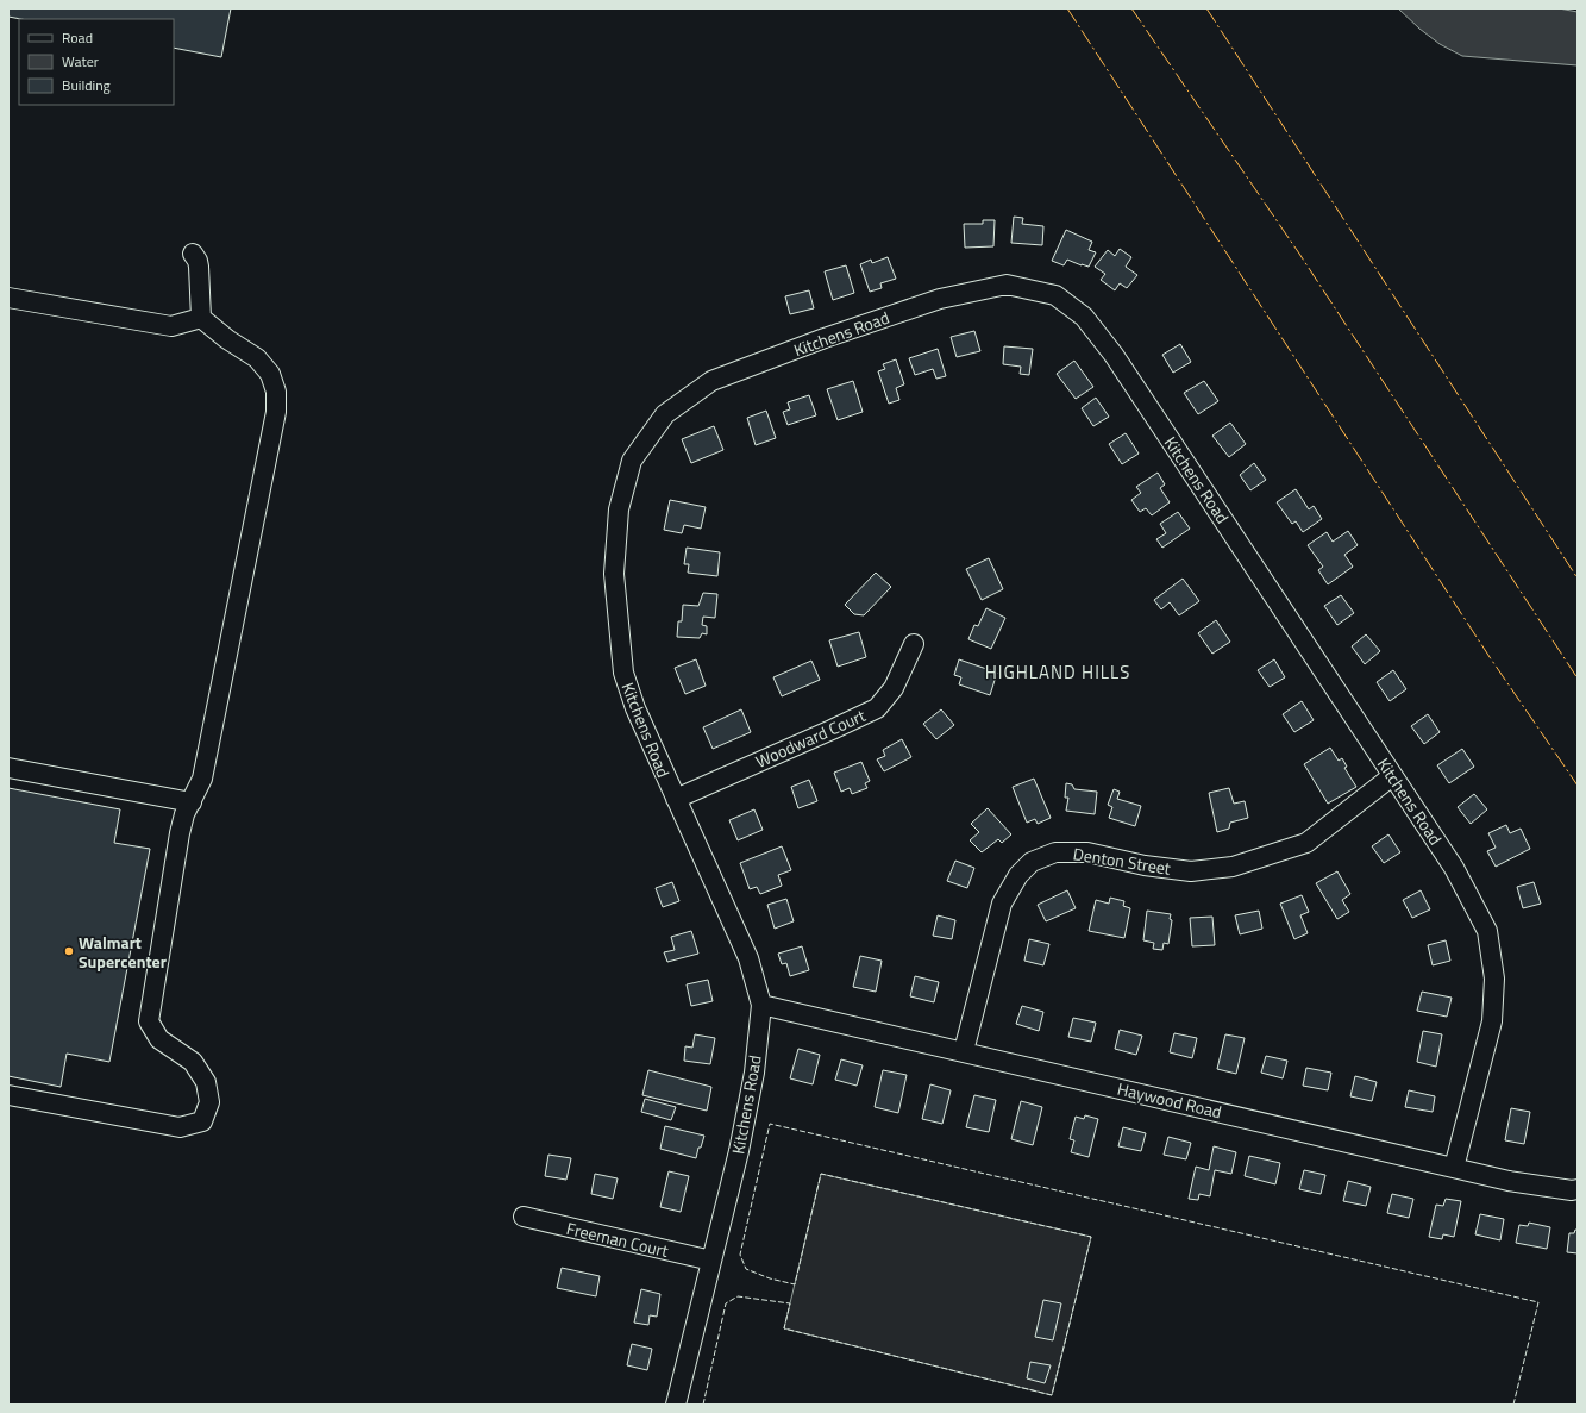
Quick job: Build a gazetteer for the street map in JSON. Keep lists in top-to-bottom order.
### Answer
{
  "streets": {
    "street": [
      "Kitchens Road",
      "Woodward Court",
      "Denton Street",
      "Haywood Road",
      "Freeman Court"
    ]
  },
  "crossings": [
    ["Kitchens Road", "Woodward Court"],
    ["Kitchens Road", "Denton Street"],
    ["Kitchens Road", "Haywood Road"],
    ["Kitchens Road", "Freeman Court"],
    ["Denton Street", "Haywood Road"]
  ],
  "districts": ["HIGHLAND HILLS"],
  "places": ["Walmart Supercenter"],
  "legend": ["Road", "Water", "Building"]
}
